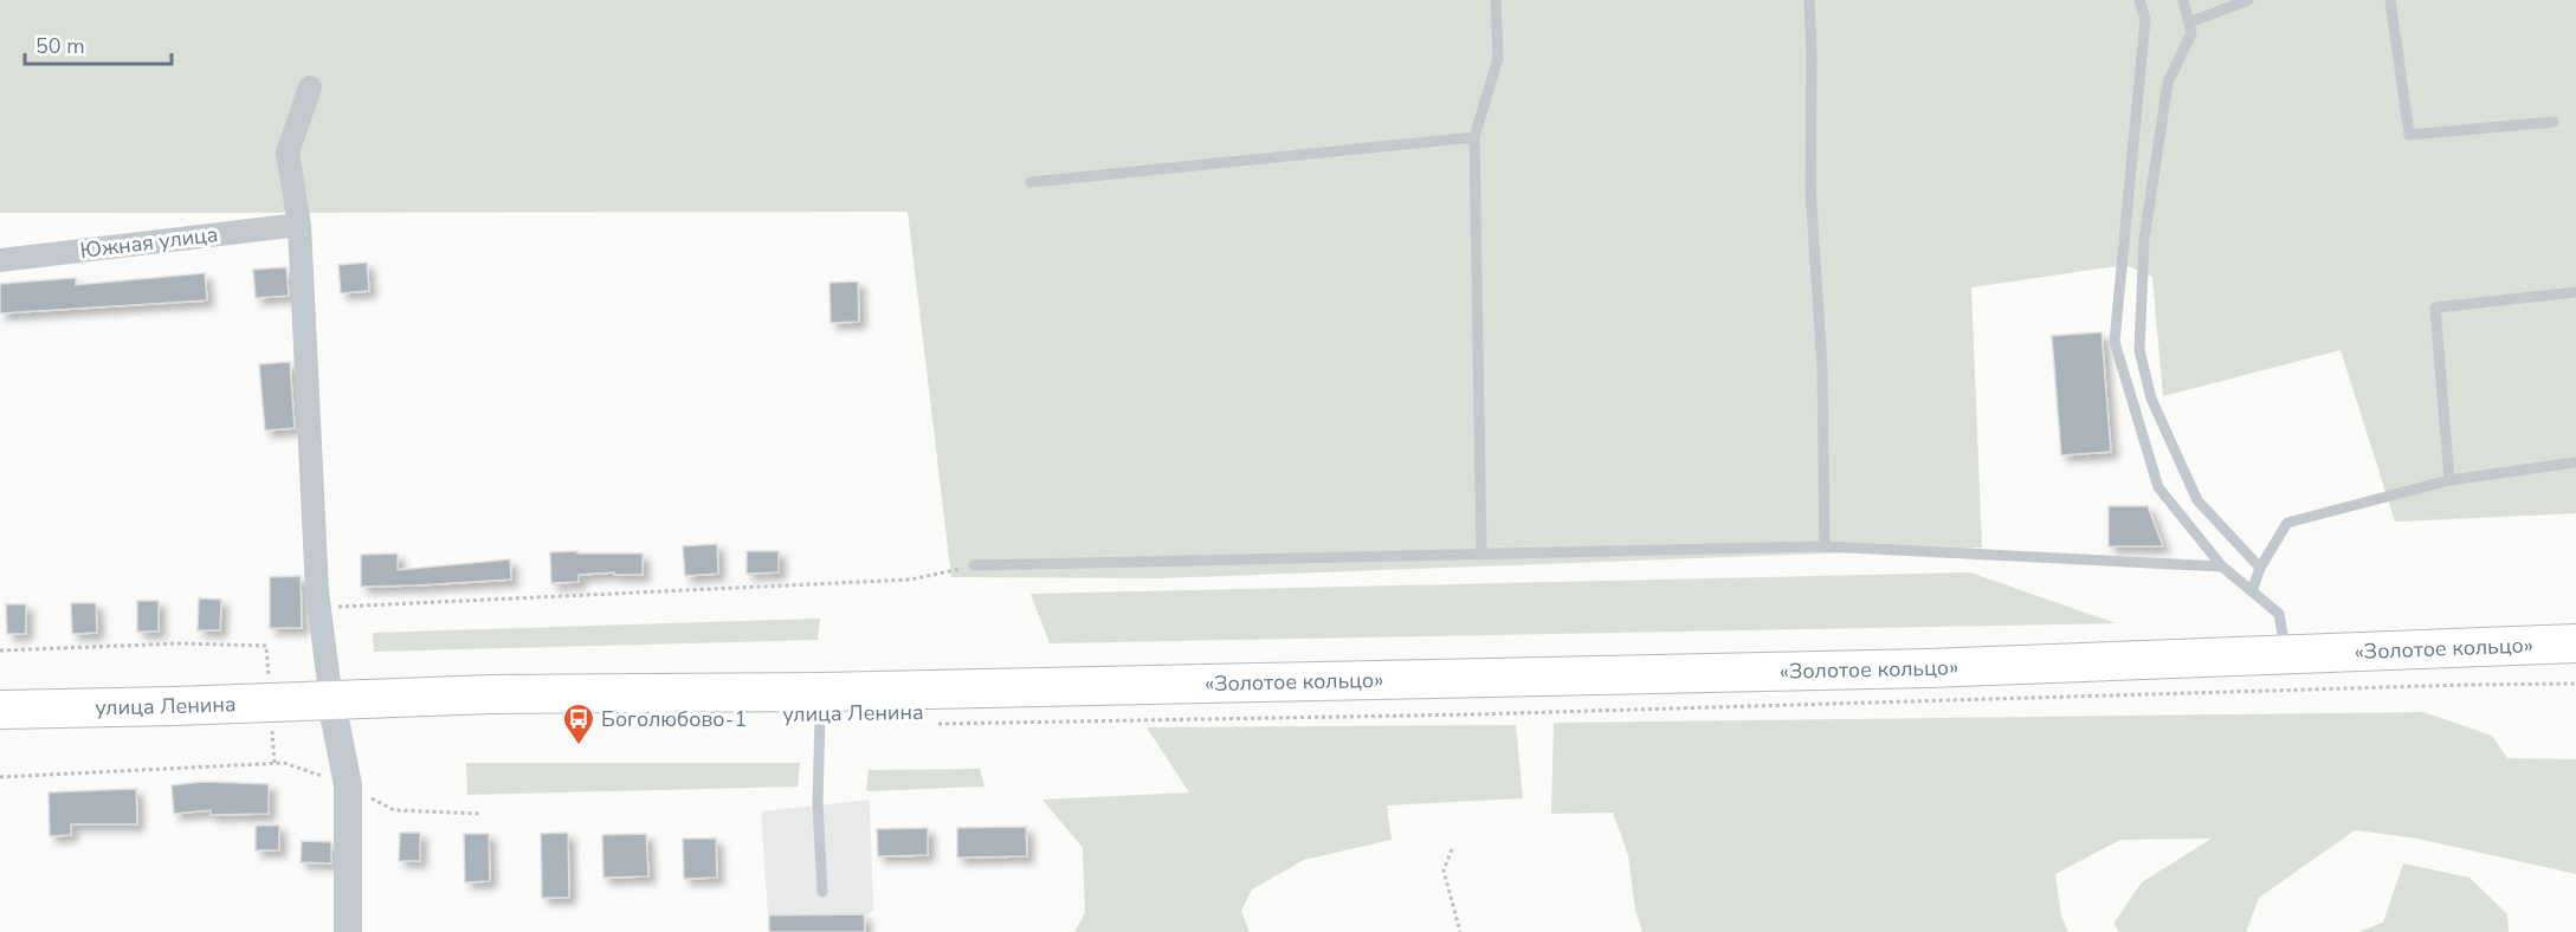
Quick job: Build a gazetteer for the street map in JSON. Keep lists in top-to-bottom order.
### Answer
{
  "streets": {
    "highway": ["«Золотое кольцо»", "улица Ленина"],
    "street": ["Южная улица"]
  },
  "crossings": [
    ["«Золотое кольцо»", "улица Ленина"]
  ],
  "places": {
    "bus stop": ["Боголюбово-1"]
  },
  "scale_bar": "50 m"
}
